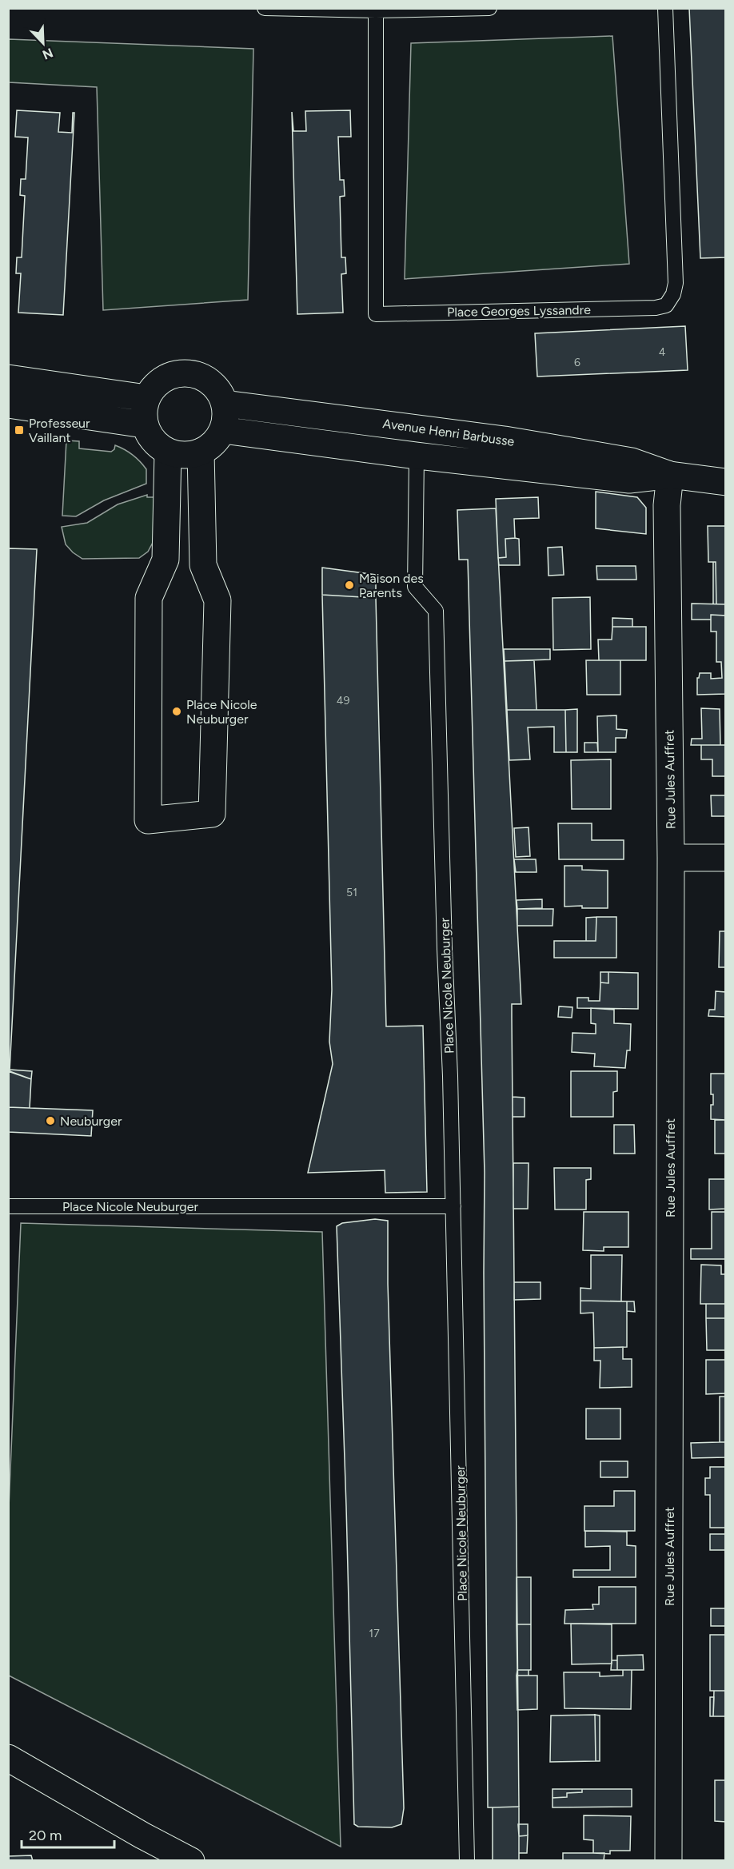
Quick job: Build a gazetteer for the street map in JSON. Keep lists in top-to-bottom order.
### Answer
{
  "streets": {
    "street": ["Avenue Henri Barbusse", "Rue Jules Auffret"],
    "lane": ["Place Georges Lyssandre", "Place Nicole Neuburger"]
  },
  "crossings": [
    ["Avenue Henri Barbusse", "Rue Jules Auffret"],
    ["Avenue Henri Barbusse", "Place Nicole Neuburger"]
  ],
  "places": {
    "transit": ["Professeur Vaillant"],
    "other": ["Maison des Parents", "Place Nicole Neuburger", "Neuburger"]
  },
  "house_numbers": [
    "4",
    "6",
    "49",
    "51",
    "17"
  ],
  "scale_bar": "20 m",
  "north": "bottom right"
}
